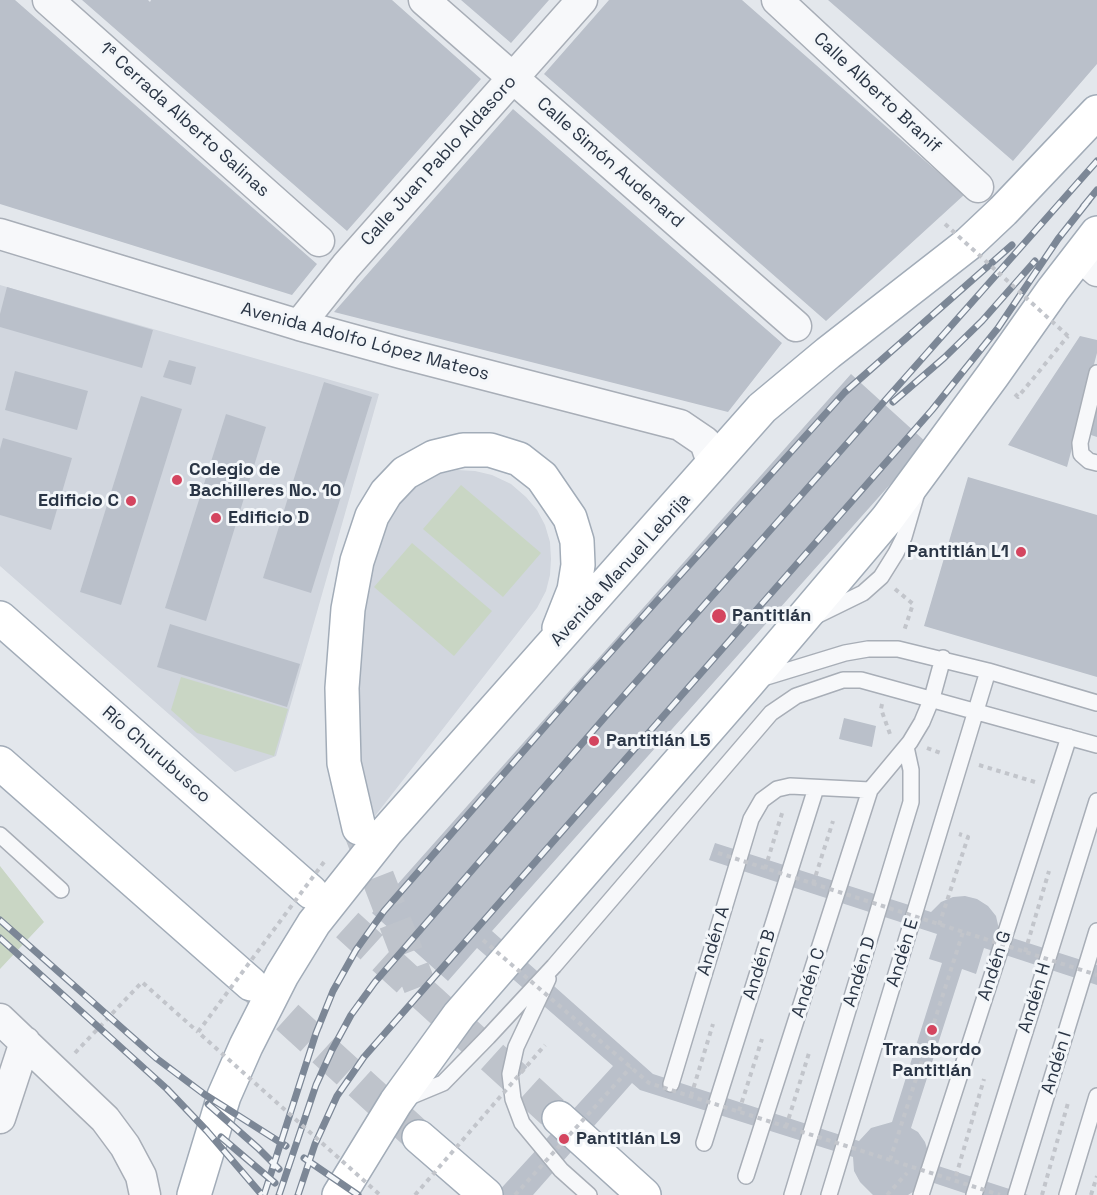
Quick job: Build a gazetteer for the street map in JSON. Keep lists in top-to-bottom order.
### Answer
{
  "streets": {
    "main road": ["Avenida Manuel Lebrija", "Río Churubusco"],
    "street": [
      "Calle Alberto Branif",
      "1ª Cerrada Alberto Salinas",
      "Calle Juan Pablo Aldasoro",
      "Calle Simón Audenard",
      "Avenida Adolfo López Mateos"
    ],
    "lane": [
      "Andén A",
      "Andén E",
      "Andén B",
      "Andén G",
      "Andén D",
      "Andén C",
      "Andén H",
      "Andén I"
    ]
  },
  "crossings": [
    ["Calle Juan Pablo Aldasoro", "Calle Simón Audenard"],
    ["Calle Juan Pablo Aldasoro", "Avenida Adolfo López Mateos"],
    ["Avenida Adolfo López Mateos", "Avenida Manuel Lebrija"],
    ["Andén A", "Andén B"]
  ],
  "places": [
    "Colegio de Bachilleres No. 10",
    "Edificio C",
    "Edificio D",
    "Pantitlán L1",
    "Pantitlán",
    "Pantitlán L5",
    "Transbordo Pantitlán",
    "Pantitlán L9"
  ]
}
